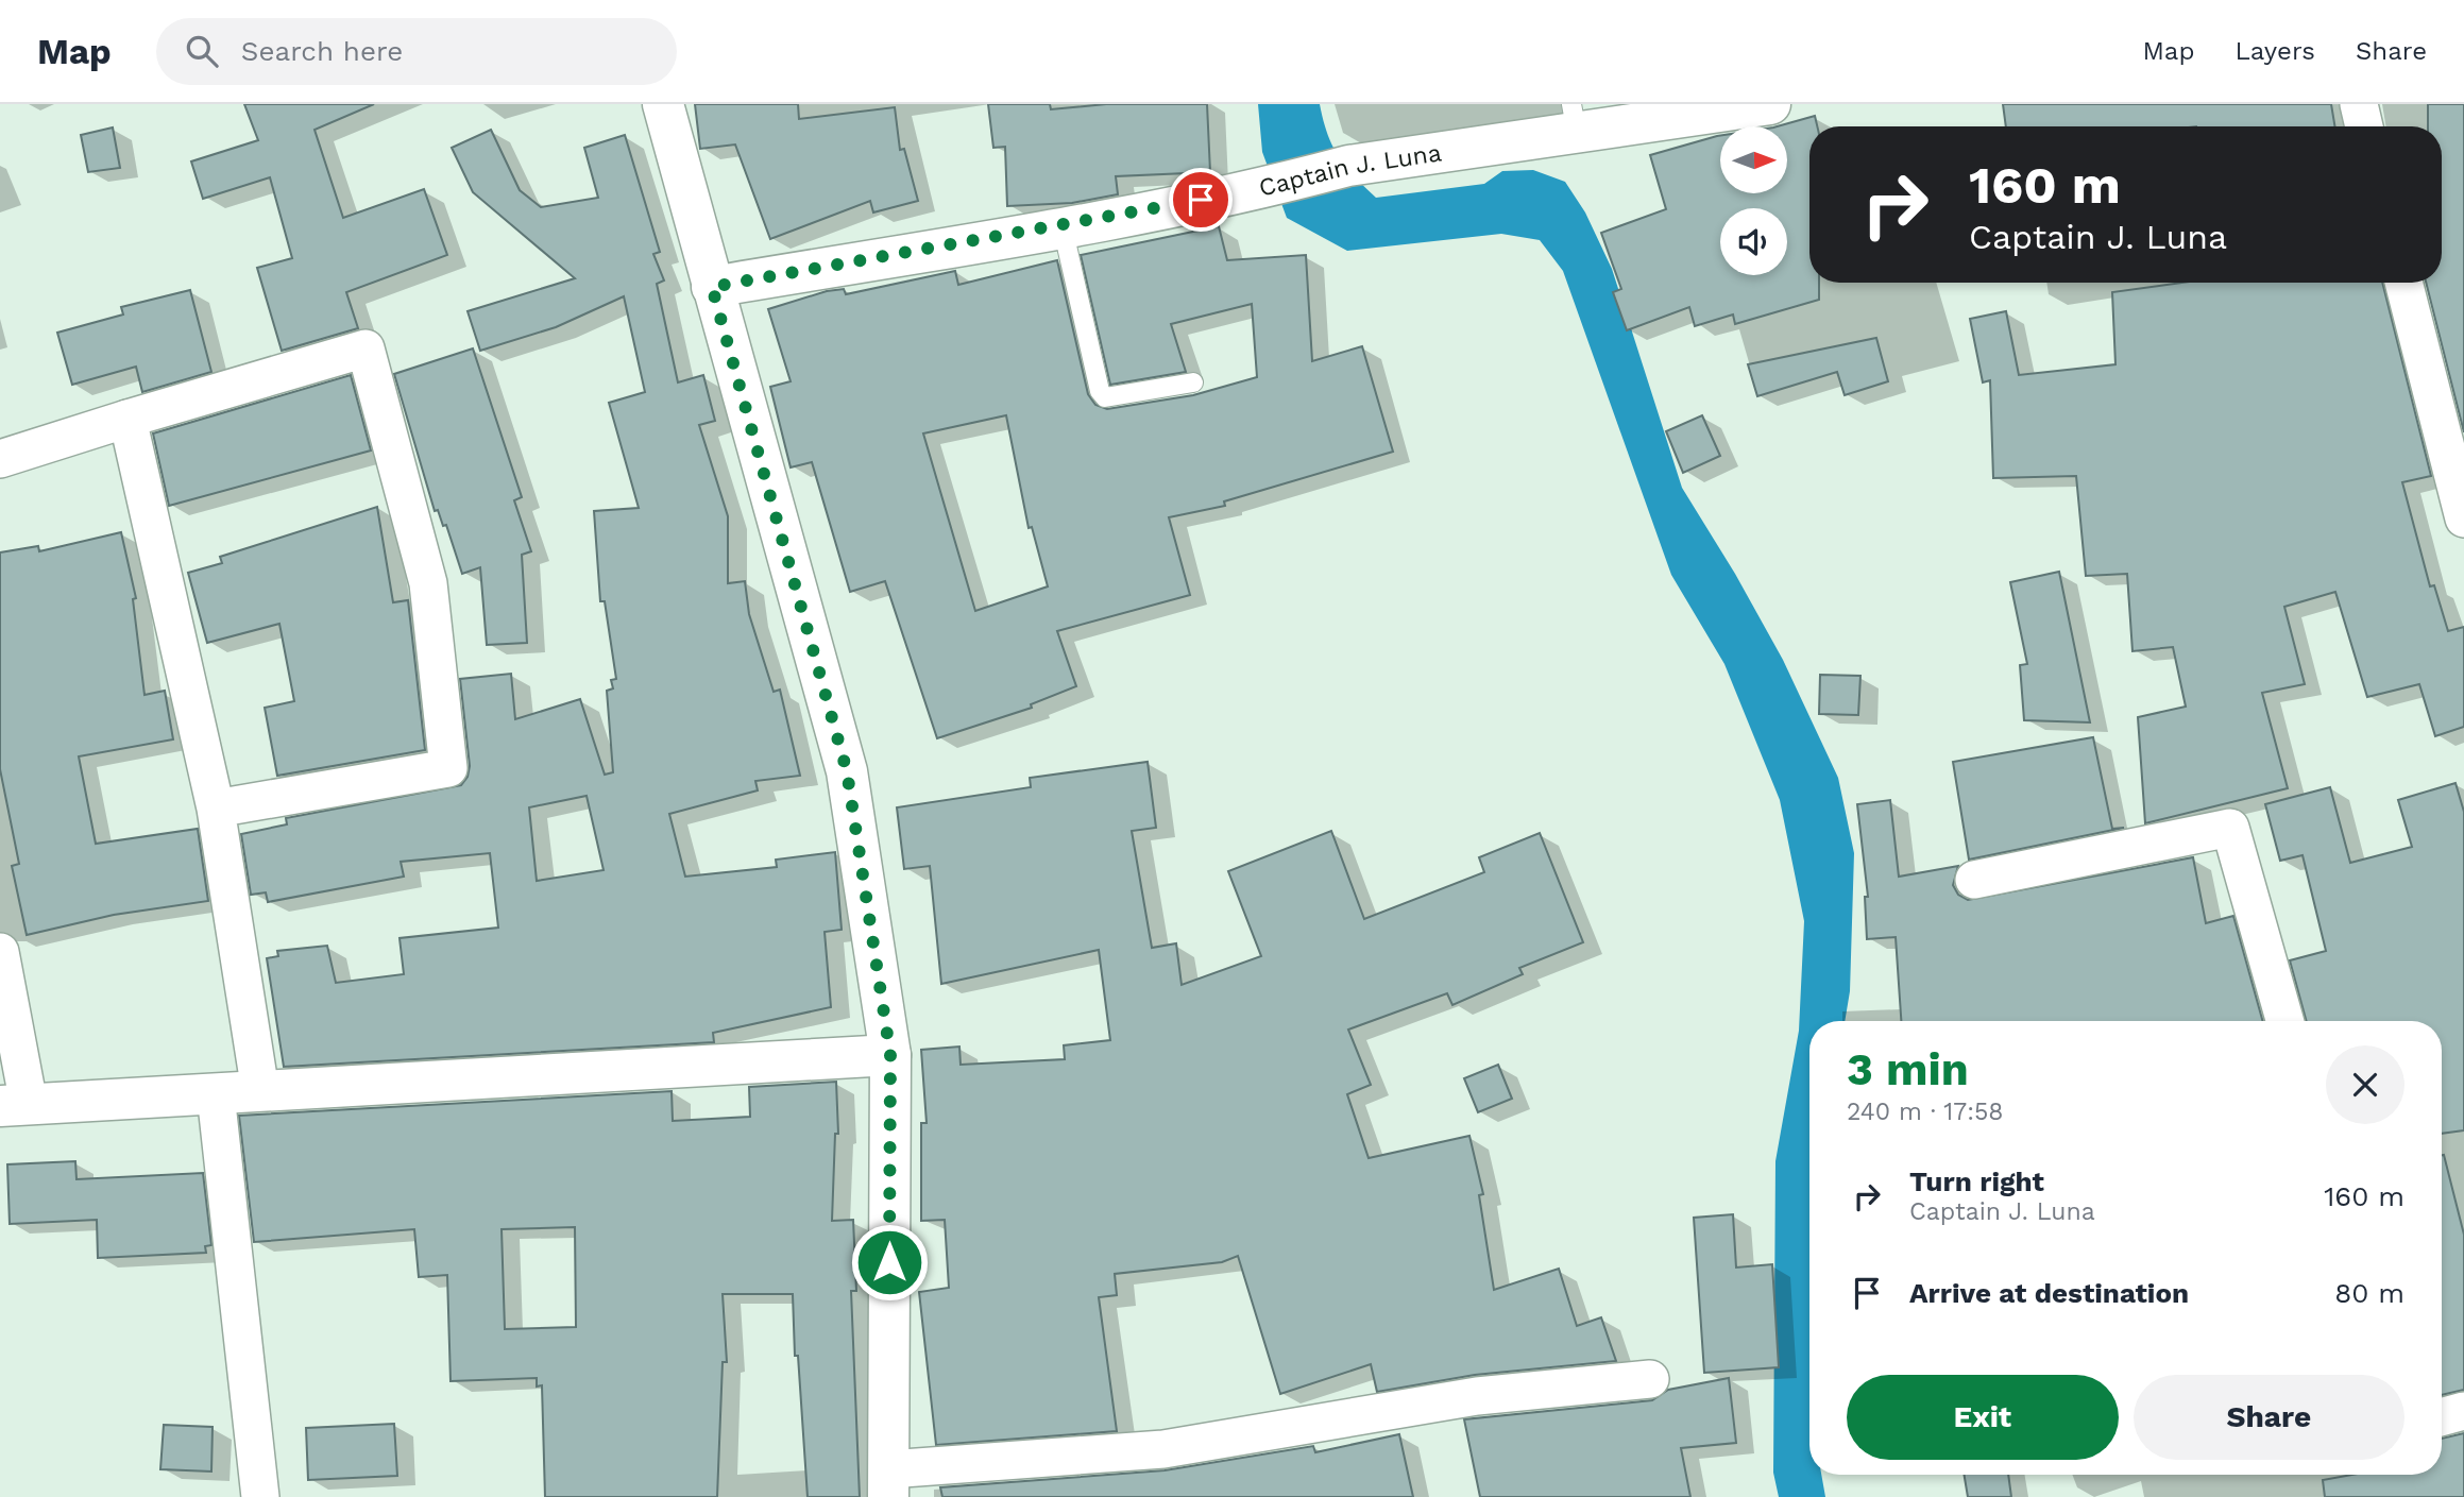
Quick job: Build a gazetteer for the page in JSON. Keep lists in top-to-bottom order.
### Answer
{
  "streets": {
    "street": ["Captain J. Luna"]
  },
  "north": "right",
  "page": {
    "header": "Map",
    "search": "Search here",
    "nav": ["Map", "Layers", "Share"],
    "turn": ["160 m", "Captain J. Luna"],
    "heading": ["3 min", "240 m · 17:58"],
    "list": [
      {
        "name": "Turn right",
        "note": "Captain J. Luna",
        "value": "160 m"
      },
      {
        "name": "Arrive at destination",
        "value": "80 m"
      }
    ],
    "buttons": ["Exit", "Share"]
  }
}
